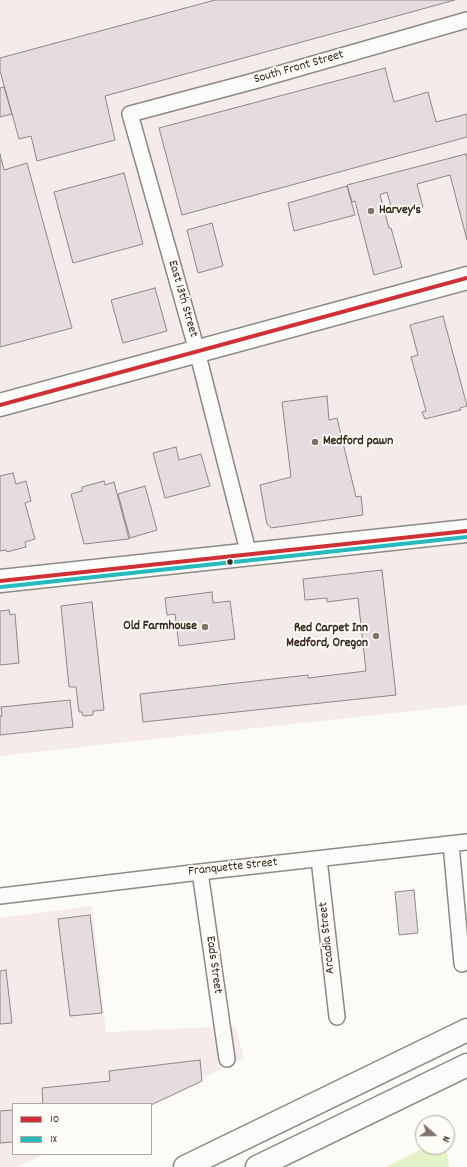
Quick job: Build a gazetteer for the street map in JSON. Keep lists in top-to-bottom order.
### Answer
{
  "streets": {
    "street": [
      "South Front Street",
      "East 13th Street",
      "Franquette Street",
      "Arcadia Street",
      "Eads Street"
    ]
  },
  "crossings": [
    ["South Front Street", "East 13th Street"],
    ["Franquette Street", "Arcadia Street"],
    ["Franquette Street", "Eads Street"]
  ],
  "places": [
    "Harvey's",
    "Medford pawn",
    "Old Farmhouse",
    "Red Carpet Inn Medford, Oregon"
  ],
  "lines": ["transit line 10", "transit line 1X"],
  "legend": ["10", "1X"],
  "north": "right"
}
